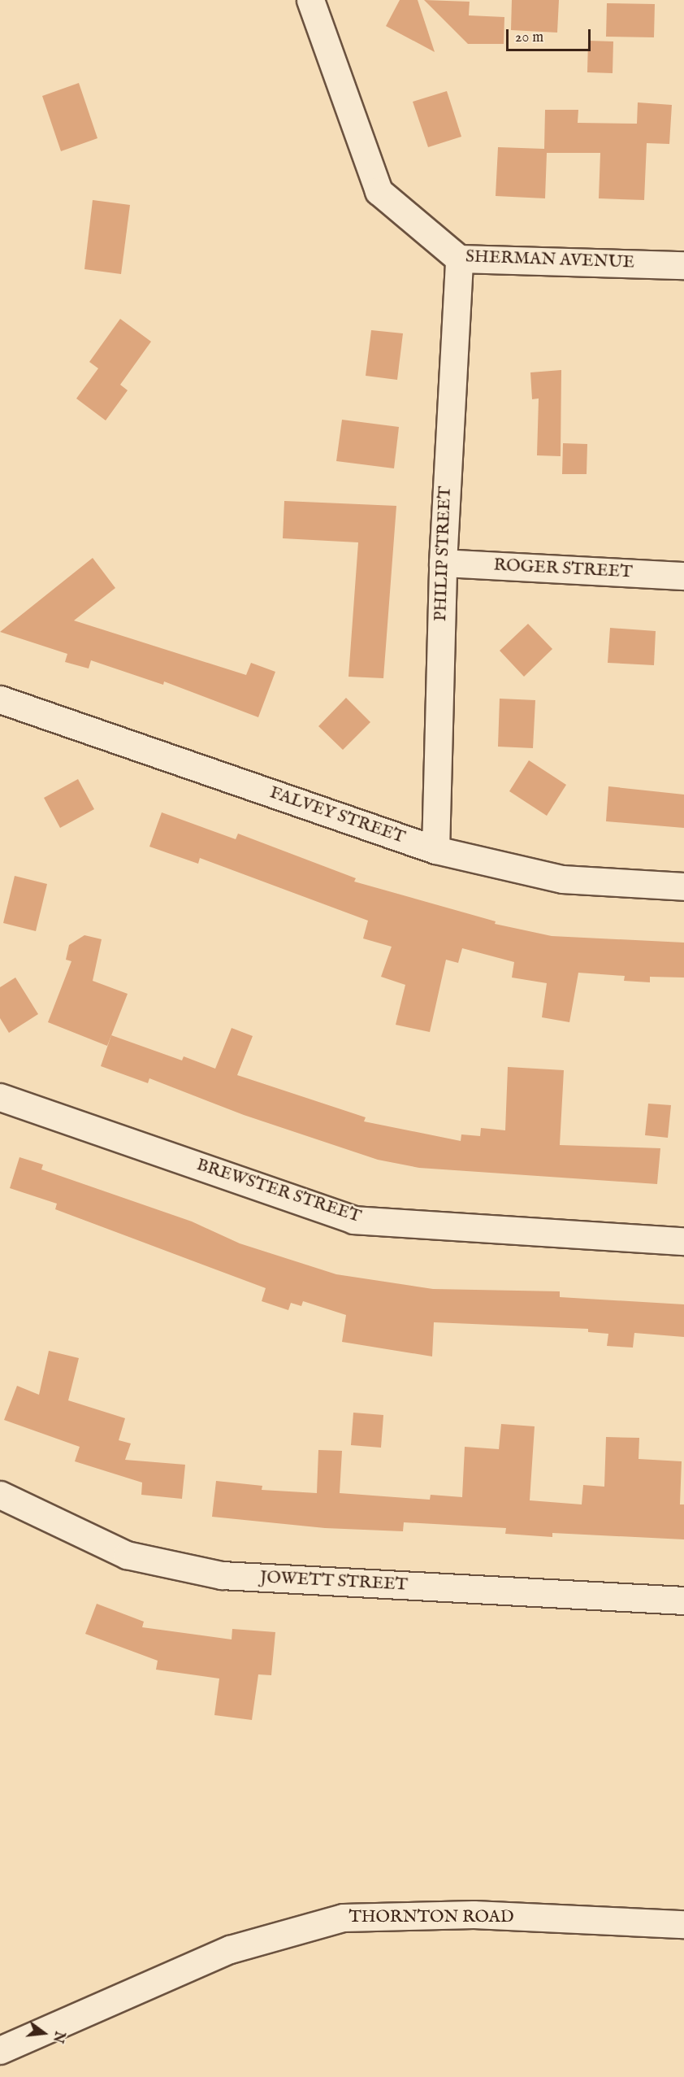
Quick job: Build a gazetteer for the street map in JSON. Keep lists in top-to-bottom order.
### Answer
{
  "streets": {
    "street": [
      "SHERMAN AVENUE",
      "PHILIP STREET",
      "ROGER STREET",
      "FALVEY STREET",
      "BREWSTER STREET",
      "JOWETT STREET",
      "THORNTON ROAD"
    ]
  },
  "crossings": [
    ["SHERMAN AVENUE", "PHILIP STREET"],
    ["PHILIP STREET", "ROGER STREET"],
    ["PHILIP STREET", "FALVEY STREET"]
  ],
  "scale_bar": "20 m",
  "north": "right"
}
